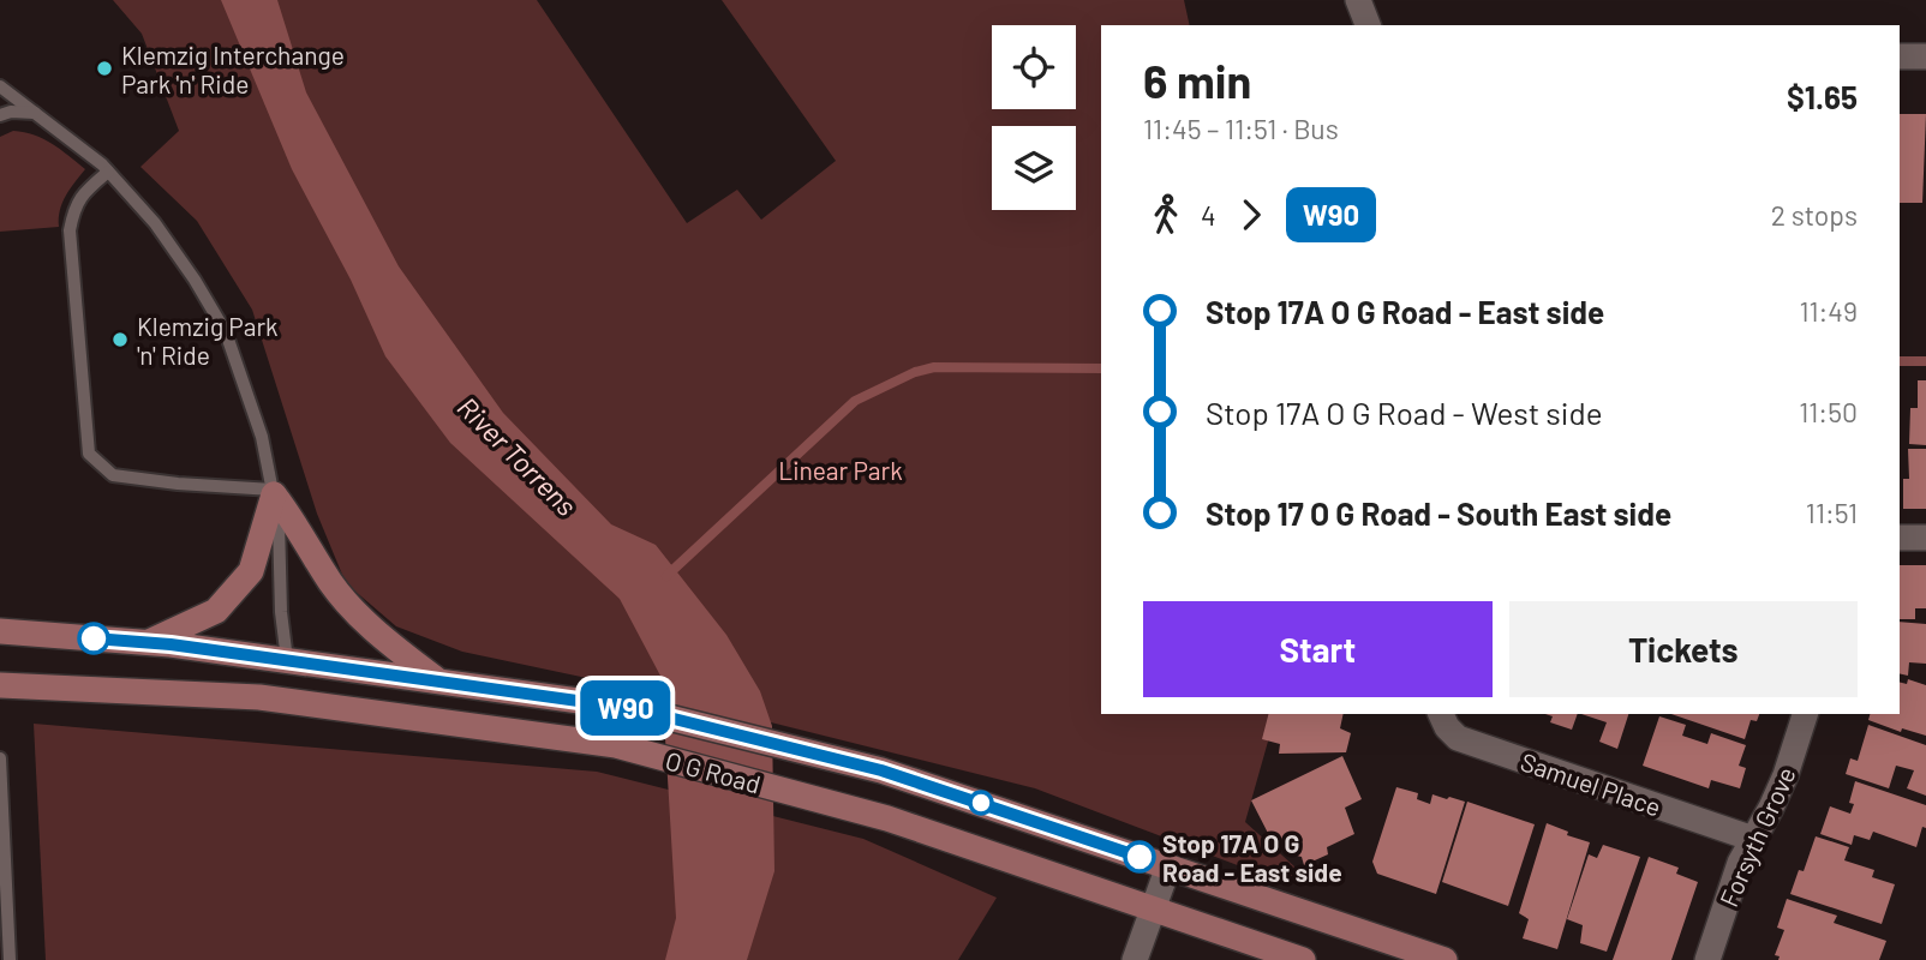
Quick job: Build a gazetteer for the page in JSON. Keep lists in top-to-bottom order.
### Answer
{
  "streets": {
    "main road": ["O G Road"],
    "street": ["Samuel Place", "Forsyth Grove"]
  },
  "crossings": [
    ["Samuel Place", "Forsyth Grove"]
  ],
  "water": ["River Torrens"],
  "parks": ["Linear Park"],
  "places": ["Klemzig Interchange Park 'n' Ride", "Klemzig Park 'n' Ride", "Stop 17A O G Road - East side"],
  "lines": ["bus line W90"],
  "page": {
    "on_map": "W90",
    "heading": ["6 min", "11:45 – 11:51 · Bus", "$1.65"],
    "legs": ["4", "W90", "2 stops"],
    "list": [
      {
        "name": "Stop 17A O G Road - East side",
        "value": "11:49"
      },
      {
        "name": "Stop 17A O G Road - West side",
        "value": "11:50"
      },
      {
        "name": "Stop 17 O G Road - South East side",
        "value": "11:51"
      }
    ],
    "buttons": ["Start", "Tickets"]
  }
}
